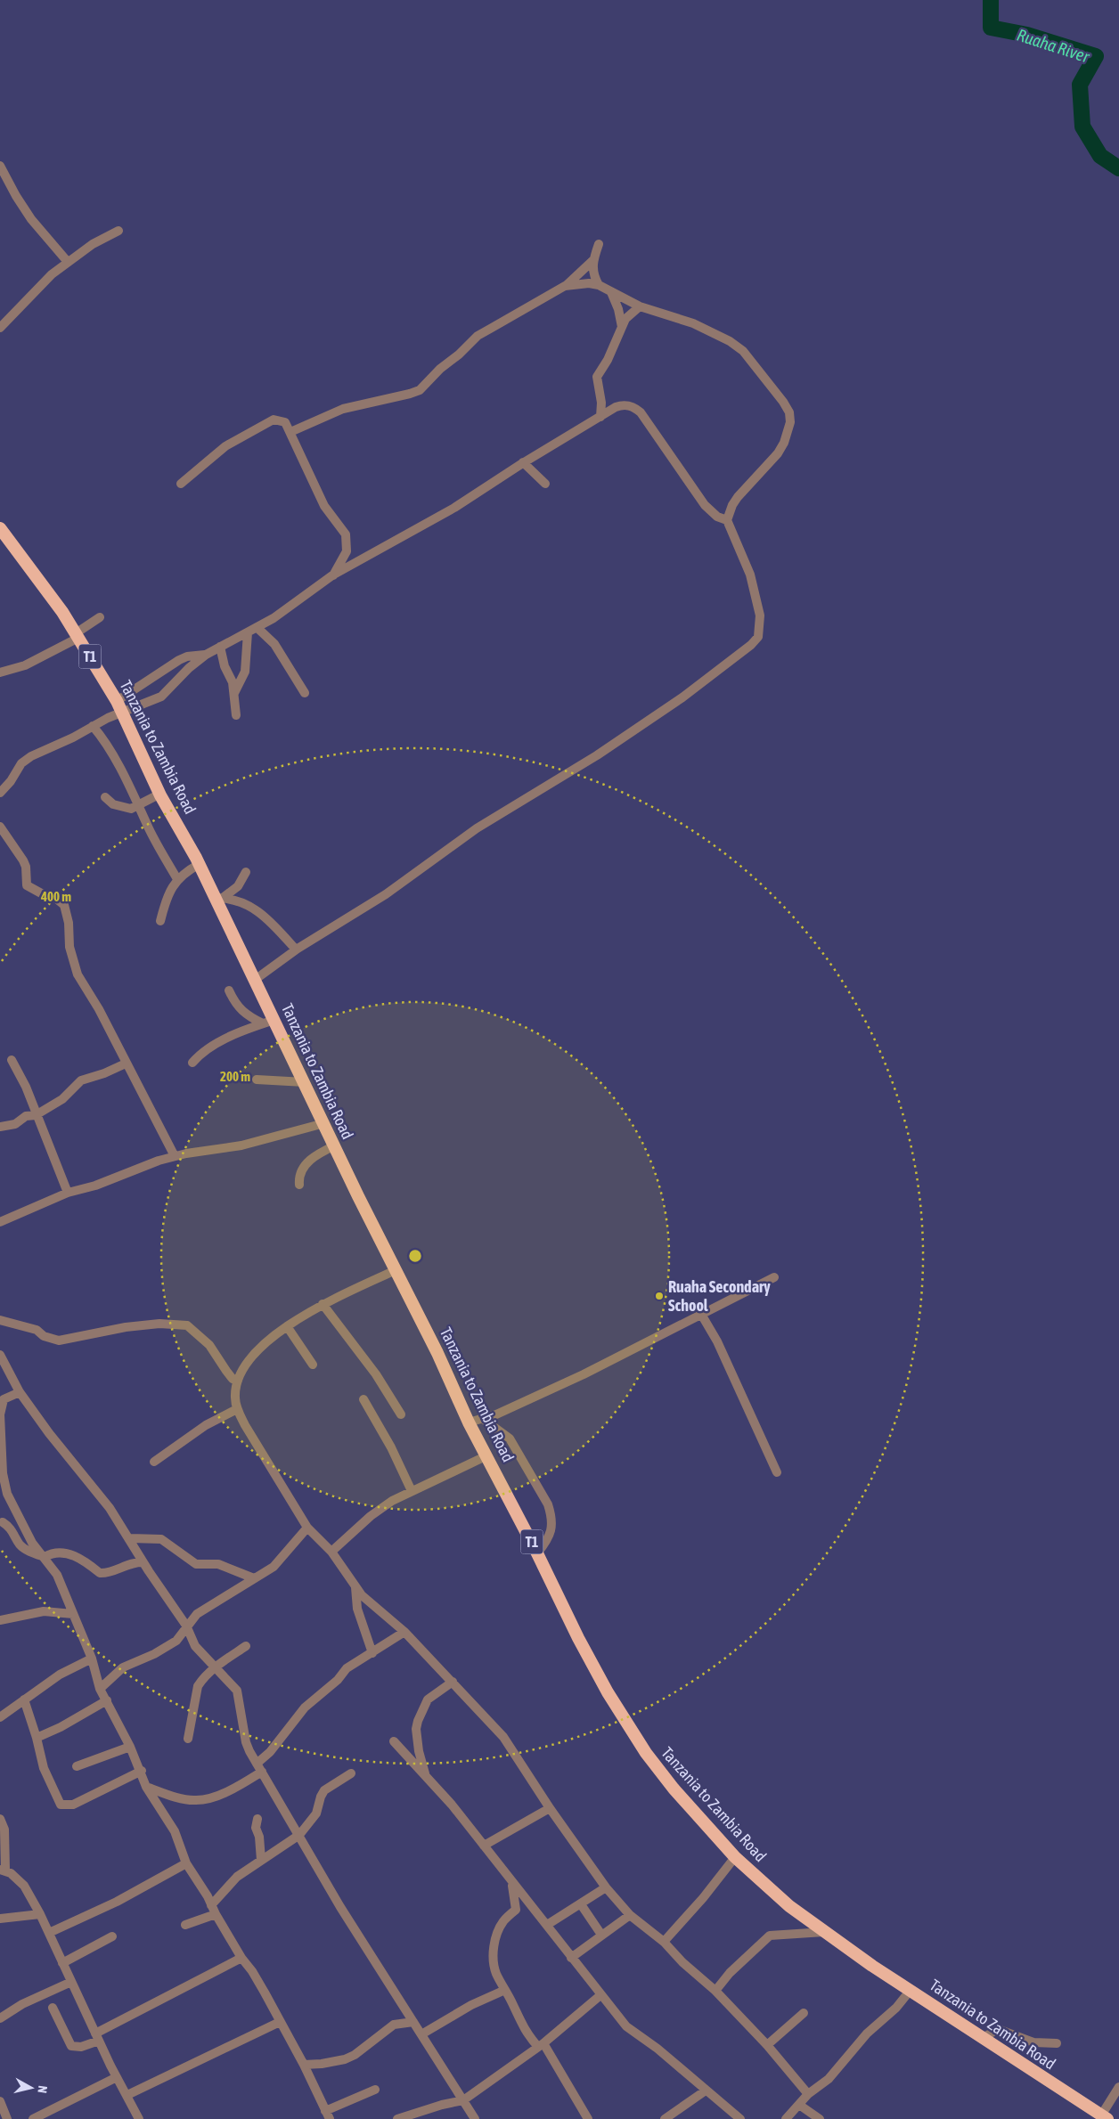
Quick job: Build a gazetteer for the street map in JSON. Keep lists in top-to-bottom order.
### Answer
{
  "streets": {
    "highway": ["T1", "Tanzania to Zambia Road"]
  },
  "water": ["Ruaha River"],
  "places": ["Ruaha Secondary School"],
  "north": "right",
  "rings": ["400 m", "200 m"]
}
